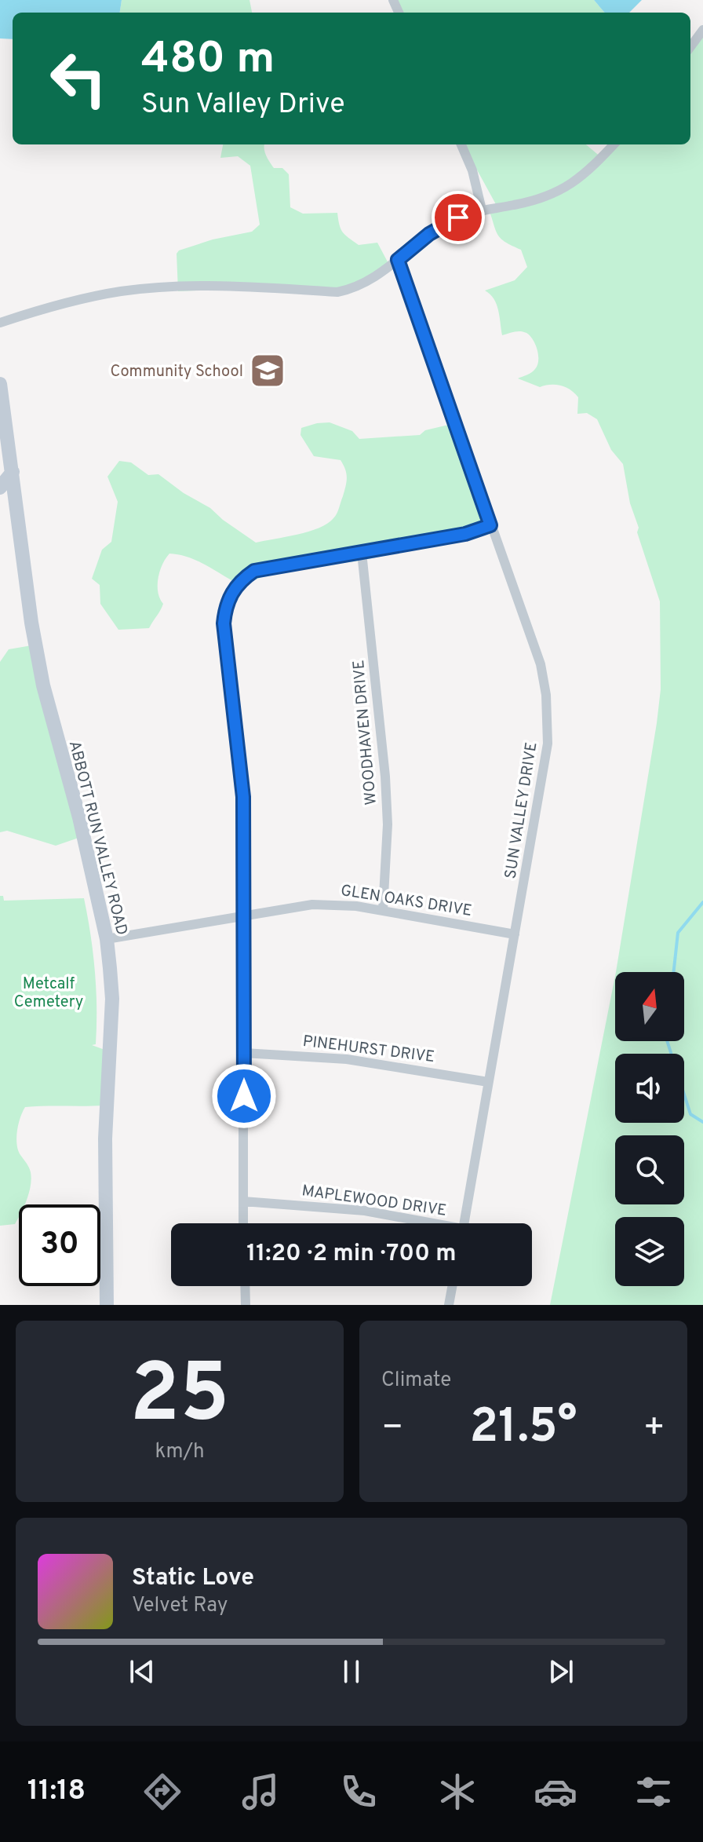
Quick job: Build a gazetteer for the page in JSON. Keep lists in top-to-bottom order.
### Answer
{
  "streets": {
    "street": [
      "WOODHAVEN DRIVE",
      "SUN VALLEY DRIVE",
      "ABBOTT RUN VALLEY ROAD",
      "GLEN OAKS DRIVE",
      "PINEHURST DRIVE",
      "MAPLEWOOD DRIVE"
    ]
  },
  "crossings": [
    ["WOODHAVEN DRIVE", "GLEN OAKS DRIVE"],
    ["SUN VALLEY DRIVE", "GLEN OAKS DRIVE"],
    ["SUN VALLEY DRIVE", "PINEHURST DRIVE"],
    ["ABBOTT RUN VALLEY ROAD", "GLEN OAKS DRIVE"]
  ],
  "parks": ["Metcalf Cemetery"],
  "places": {
    "school or university": ["Community School"]
  },
  "north": "top",
  "page": {
    "turn": ["480 m", "Sun Valley Drive"],
    "limit": "30",
    "trip": "11:20 · 2 min · 700 m",
    "tile": [
      ["25", "km/h"],
      "Climate"
    ],
    "heat": ["−", "21.5°", "+"],
    "song": ["Static Love", "Velvet Ray"],
    "tabs": "11:18"
  }
}
